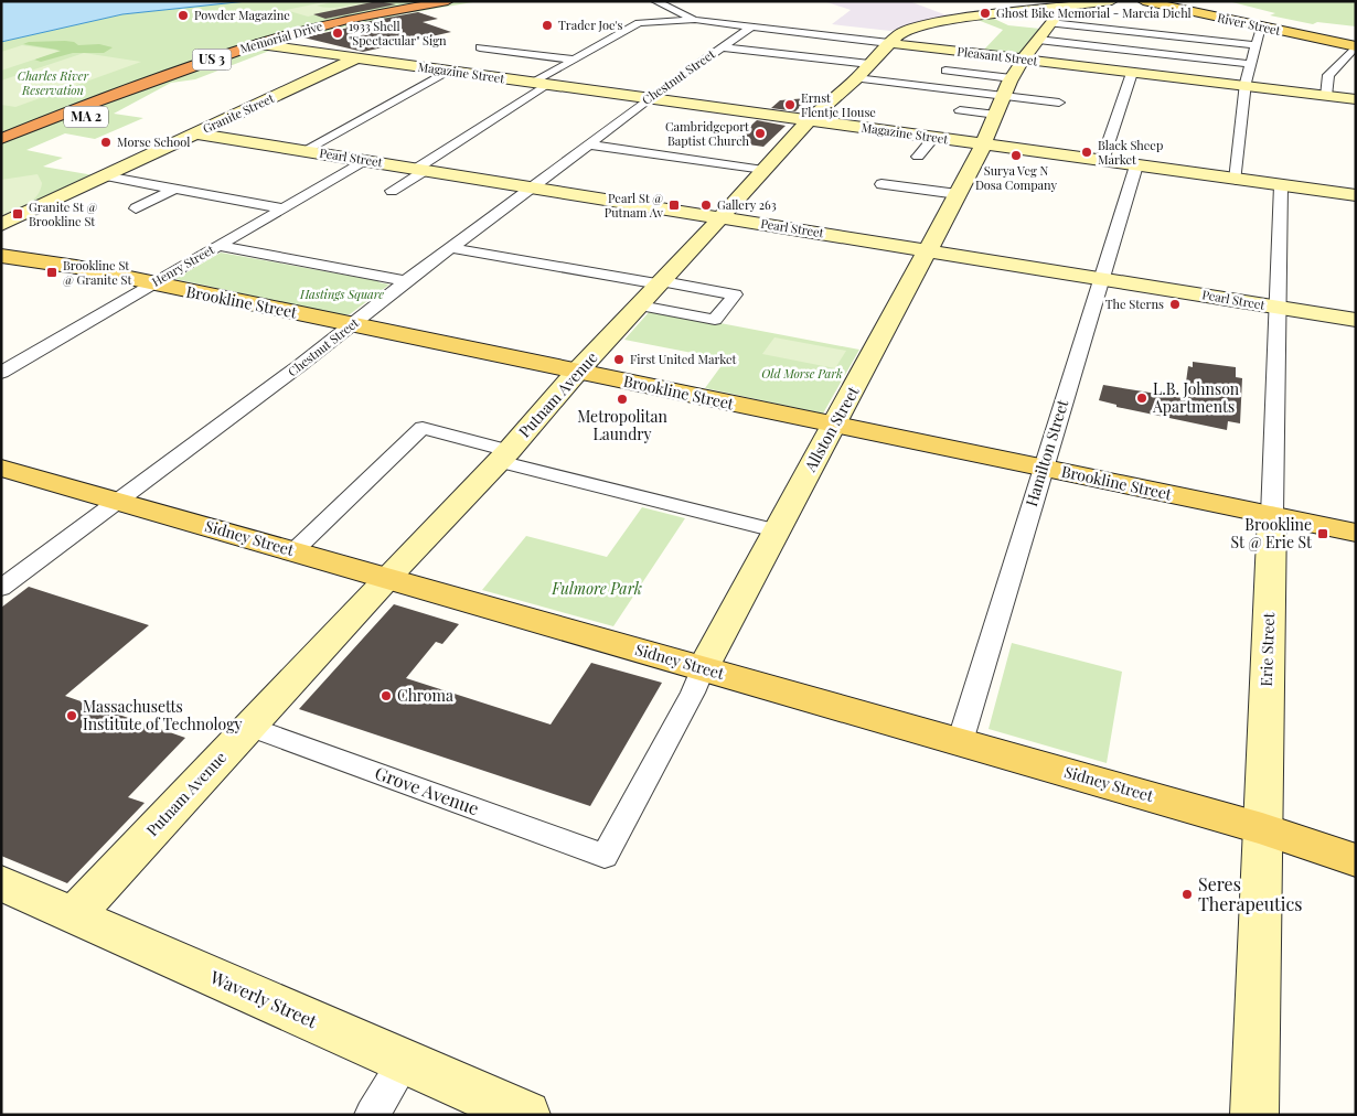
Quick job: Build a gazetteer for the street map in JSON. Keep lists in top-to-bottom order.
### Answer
{
  "streets": {
    "highway": ["Memorial Drive", "US 3", "MA 2"],
    "main road": ["River Street", "Brookline Street", "Sidney Street"],
    "street": [
      "Pleasant Street",
      "Magazine Street",
      "Chestnut Street",
      "Granite Street",
      "Pearl Street",
      "Henry Street",
      "Putnam Avenue",
      "Allston Street",
      "Hamilton Street",
      "Erie Street",
      "Grove Avenue",
      "Waverly Street"
    ]
  },
  "crossings": [
    ["Memorial Drive", "Magazine Street"],
    ["Memorial Drive", "MA 2"],
    ["Pleasant Street", "Chestnut Street"],
    ["Pleasant Street", "Putnam Avenue"],
    ["Pleasant Street", "Allston Street"],
    ["Magazine Street", "Chestnut Street"],
    ["Magazine Street", "Granite Street"],
    ["Magazine Street", "Putnam Avenue"],
    ["Magazine Street", "Allston Street"],
    ["Magazine Street", "Hamilton Street"],
    ["Magazine Street", "Erie Street"],
    ["Chestnut Street", "Pearl Street"],
    ["Chestnut Street", "Brookline Street"],
    ["Chestnut Street", "Sidney Street"],
    ["Granite Street", "Pearl Street"],
    ["Pearl Street", "Henry Street"],
    ["Pearl Street", "Putnam Avenue"],
    ["Pearl Street", "Allston Street"],
    ["Pearl Street", "Hamilton Street"],
    ["Pearl Street", "Erie Street"],
    ["Henry Street", "Brookline Street"],
    ["Brookline Street", "Putnam Avenue"],
    ["Brookline Street", "Allston Street"],
    ["Brookline Street", "Hamilton Street"],
    ["Brookline Street", "Erie Street"],
    ["Putnam Avenue", "Allston Street"],
    ["Putnam Avenue", "Sidney Street"],
    ["Putnam Avenue", "Grove Avenue"],
    ["Putnam Avenue", "Waverly Street"],
    ["Allston Street", "Sidney Street"],
    ["Allston Street", "Grove Avenue"],
    ["Hamilton Street", "Sidney Street"],
    ["Sidney Street", "Erie Street"]
  ],
  "parks": [
    "Charles River Reservation",
    "Hastings Square",
    "Old Morse Park",
    "Fulmore Park"
  ],
  "places": {
    "other": [
      "Ghost Bike Memorial - Marcia Diehl",
      "Powder Magazine",
      "Trader Joe's",
      "1933 Shell \"Spectacular\" Sign",
      "Ernst Flentje House",
      "Cambridgeport Baptist Church",
      "Morse School",
      "Black Sheep Market",
      "Surya Veg N Dosa Company",
      "Gallery 263",
      "The Sterns",
      "First United Market",
      "L.B. Johnson Apartments",
      "Metropolitan Laundry",
      "Chroma",
      "Massachusetts Institute of Technology",
      "Seres Therapeutics"
    ],
    "transit": [
      "Pearl St @ Putnam Av",
      "Granite St @ Brookline St",
      "Brookline St @ Granite St",
      "Brookline St @ Erie St"
    ]
  }
}
